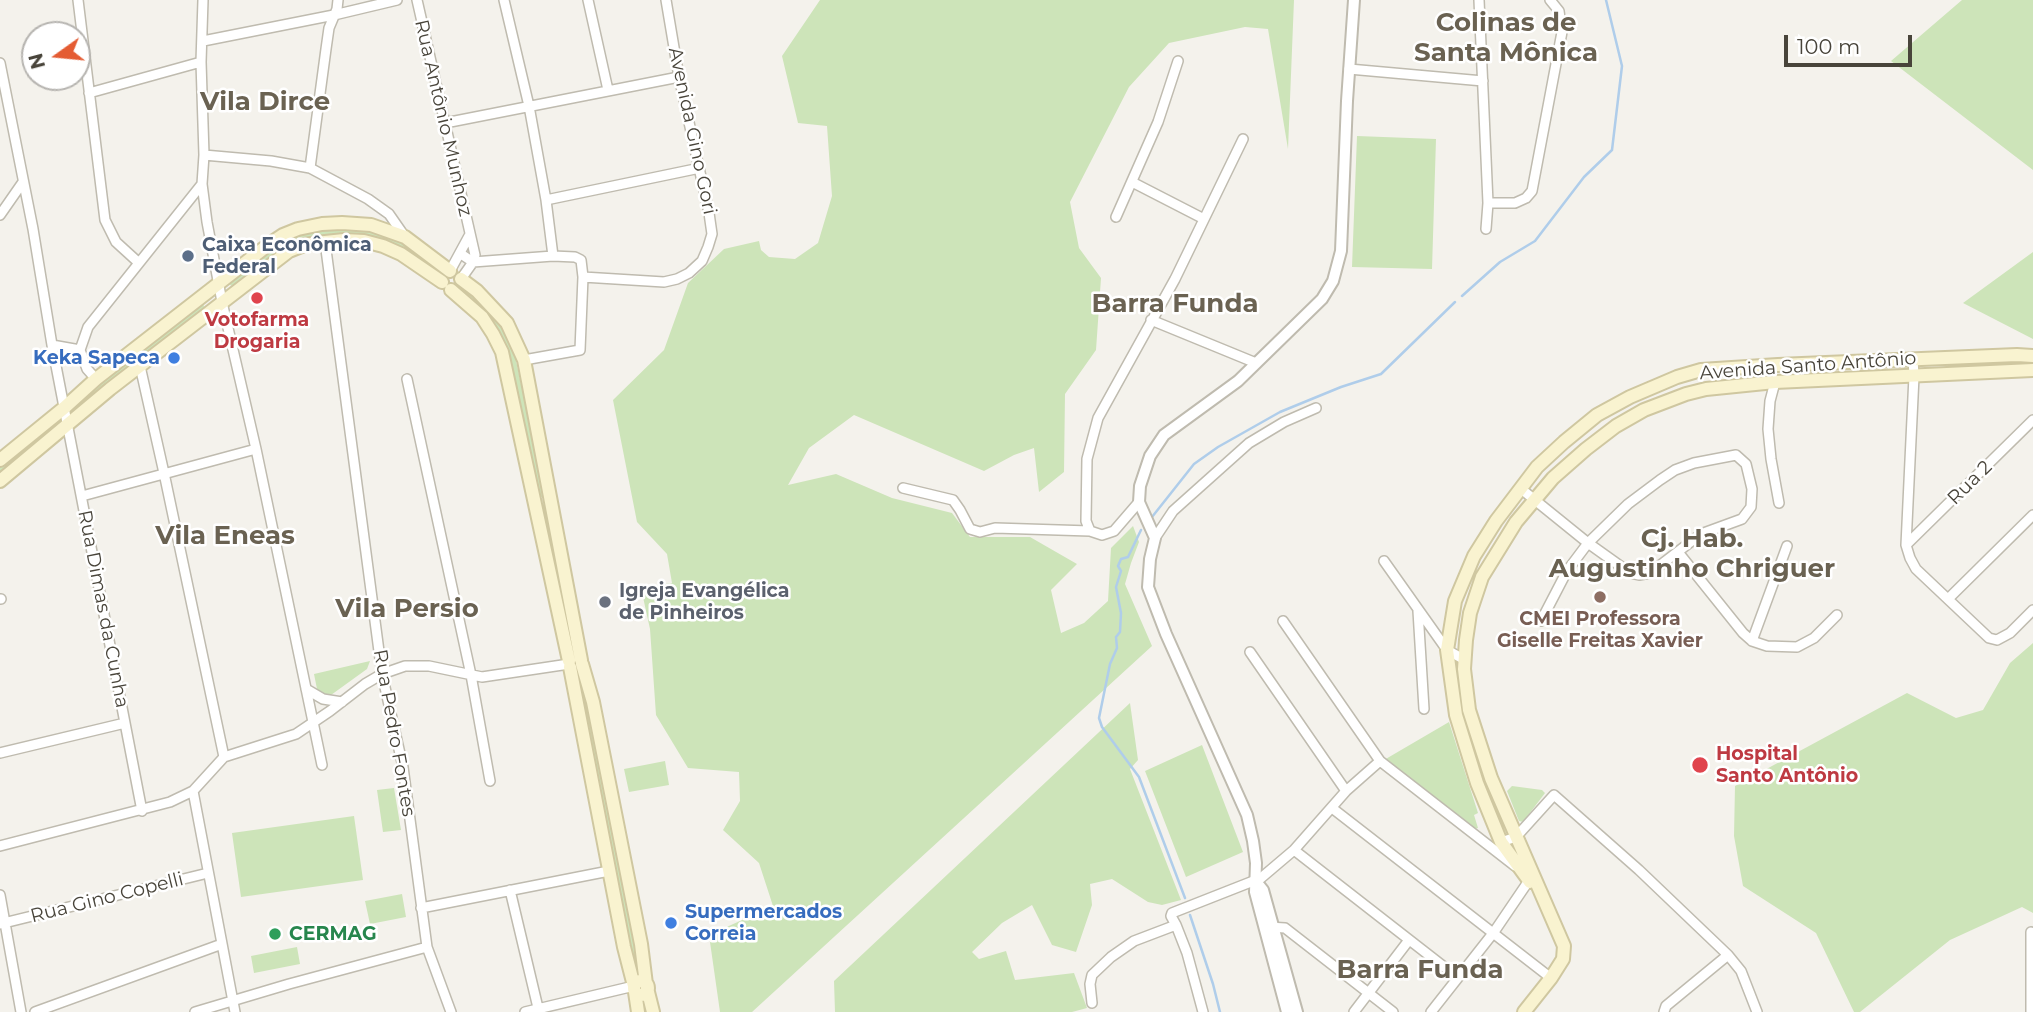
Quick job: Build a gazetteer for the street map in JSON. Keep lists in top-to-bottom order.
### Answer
{
  "streets": {
    "main road": ["Avenida Santo Antônio"],
    "street": [
      "Rua Antônio Munhoz",
      "Avenida Gino Gori",
      "Rua 2",
      "Rua Dimas da Cunha",
      "Rua Pedro Fontes",
      "Rua Gino Copelli"
    ]
  },
  "districts": [
    "Colinas de Santa Mônica",
    "Vila Dirce",
    "Barra Funda",
    "Vila Eneas",
    "Cj. Hab. Augustinho Chriguer",
    "Vila Persio",
    "Barra Funda"
  ],
  "places": [
    "Caixa Econômica Federal",
    "Votofarma Drogaria",
    "Keka Sapeca",
    "CMEI Professora Giselle Freitas Xavier",
    "Igreja Evangélica de Pinheiros",
    "Hospital Santo Antônio",
    "Supermercados Correia",
    "CERMAG"
  ],
  "scale_bar": "100 m",
  "north": "left"
}
